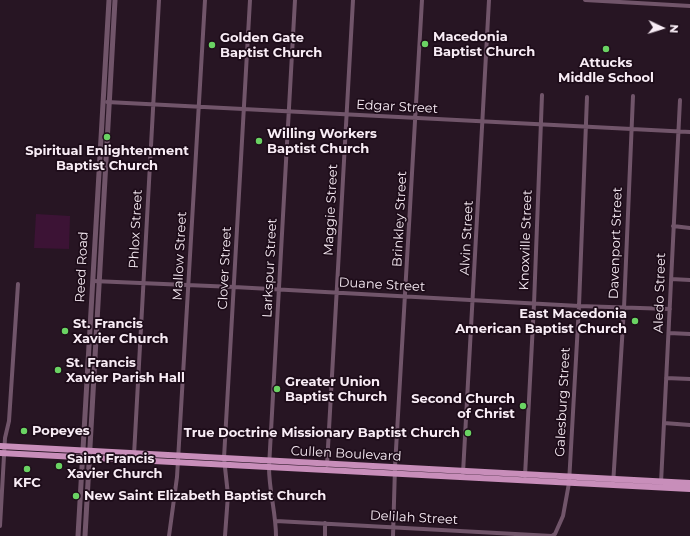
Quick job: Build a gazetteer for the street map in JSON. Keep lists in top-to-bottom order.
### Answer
{
  "streets": {
    "main road": ["Cullen Boulevard"],
    "street": [
      "Edgar Street",
      "Maggie Street",
      "Brinkley Street",
      "Phlox Street",
      "Alvin Street",
      "Knoxville Street",
      "Davenport Street",
      "Mallow Street",
      "Reed Road",
      "Clover Street",
      "Larkspur Street",
      "Duane Street",
      "Aledo Street",
      "Galesburg Street",
      "Delilah Street"
    ]
  },
  "crossings": [
    ["Edgar Street", "Maggie Street"],
    ["Edgar Street", "Brinkley Street"],
    ["Edgar Street", "Phlox Street"],
    ["Edgar Street", "Alvin Street"],
    ["Edgar Street", "Knoxville Street"],
    ["Edgar Street", "Davenport Street"],
    ["Edgar Street", "Mallow Street"],
    ["Edgar Street", "Reed Road"],
    ["Edgar Street", "Clover Street"],
    ["Edgar Street", "Larkspur Street"],
    ["Edgar Street", "Aledo Street"],
    ["Edgar Street", "Galesburg Street"],
    ["Maggie Street", "Duane Street"],
    ["Maggie Street", "Cullen Boulevard"],
    ["Brinkley Street", "Duane Street"],
    ["Brinkley Street", "Cullen Boulevard"],
    ["Brinkley Street", "Delilah Street"],
    ["Phlox Street", "Duane Street"],
    ["Phlox Street", "Cullen Boulevard"],
    ["Alvin Street", "Duane Street"],
    ["Alvin Street", "Cullen Boulevard"],
    ["Knoxville Street", "Duane Street"],
    ["Knoxville Street", "Cullen Boulevard"],
    ["Davenport Street", "Duane Street"],
    ["Davenport Street", "Cullen Boulevard"],
    ["Mallow Street", "Duane Street"],
    ["Mallow Street", "Cullen Boulevard"],
    ["Reed Road", "Duane Street"],
    ["Reed Road", "Cullen Boulevard"],
    ["Clover Street", "Duane Street"],
    ["Clover Street", "Cullen Boulevard"],
    ["Larkspur Street", "Duane Street"],
    ["Larkspur Street", "Cullen Boulevard"],
    ["Larkspur Street", "Delilah Street"],
    ["Duane Street", "Aledo Street"],
    ["Duane Street", "Galesburg Street"],
    ["Aledo Street", "Cullen Boulevard"],
    ["Galesburg Street", "Cullen Boulevard"],
    ["Galesburg Street", "Delilah Street"]
  ],
  "places": [
    "Macedonia Baptist Church",
    "Golden Gate Baptist Church",
    "Attucks Middle School",
    "Spiritual Enlightenment Baptist Church",
    "Willing Workers Baptist Church",
    "East Macedonia American Baptist Church",
    "St. Francis Xavier Church",
    "St. Francis Xavier Parish Hall",
    "Greater Union Baptist Church",
    "Second Church of Christ",
    "Popeyes",
    "True Doctrine Missionary Baptist Church",
    "Saint Francis Xavier Church",
    "KFC",
    "New Saint Elizabeth Baptist Church"
  ],
  "north": "right"
}
